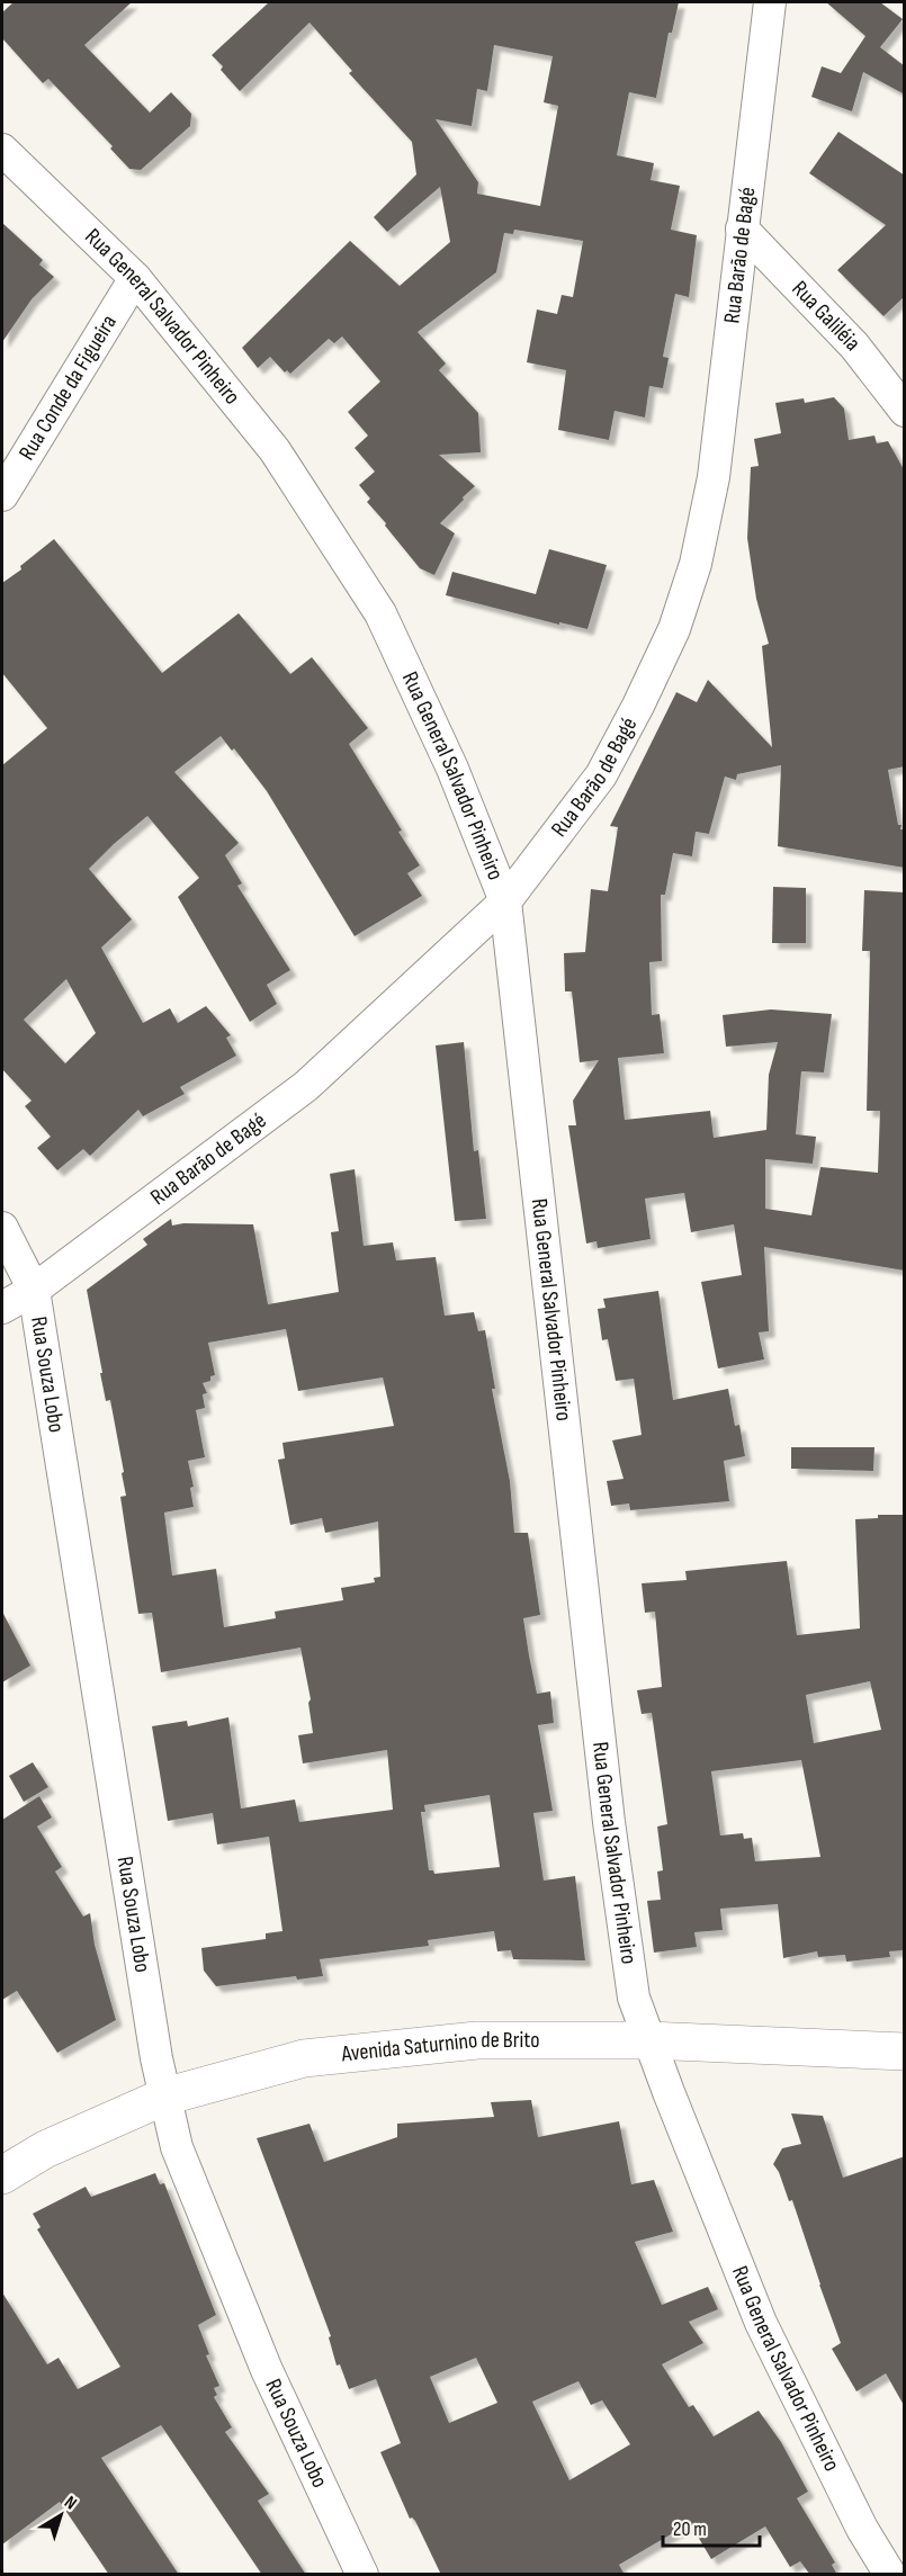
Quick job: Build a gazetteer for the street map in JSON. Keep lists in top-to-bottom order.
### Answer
{
  "streets": {
    "main road": ["Avenida Saturnino de Brito"],
    "street": [
      "Rua Barão de Bagé",
      "Rua General Salvador Pinheiro",
      "Rua Galiléia",
      "Rua Conde da Figueira",
      "Rua Souza Lobo"
    ]
  },
  "crossings": [
    ["Rua Barão de Bagé", "Rua General Salvador Pinheiro"],
    ["Rua Barão de Bagé", "Rua Galiléia"],
    ["Rua Barão de Bagé", "Rua Souza Lobo"],
    ["Rua General Salvador Pinheiro", "Rua Conde da Figueira"],
    ["Rua General Salvador Pinheiro", "Avenida Saturnino de Brito"],
    ["Rua Souza Lobo", "Avenida Saturnino de Brito"]
  ],
  "scale_bar": "20 m",
  "north": "top right"
}
